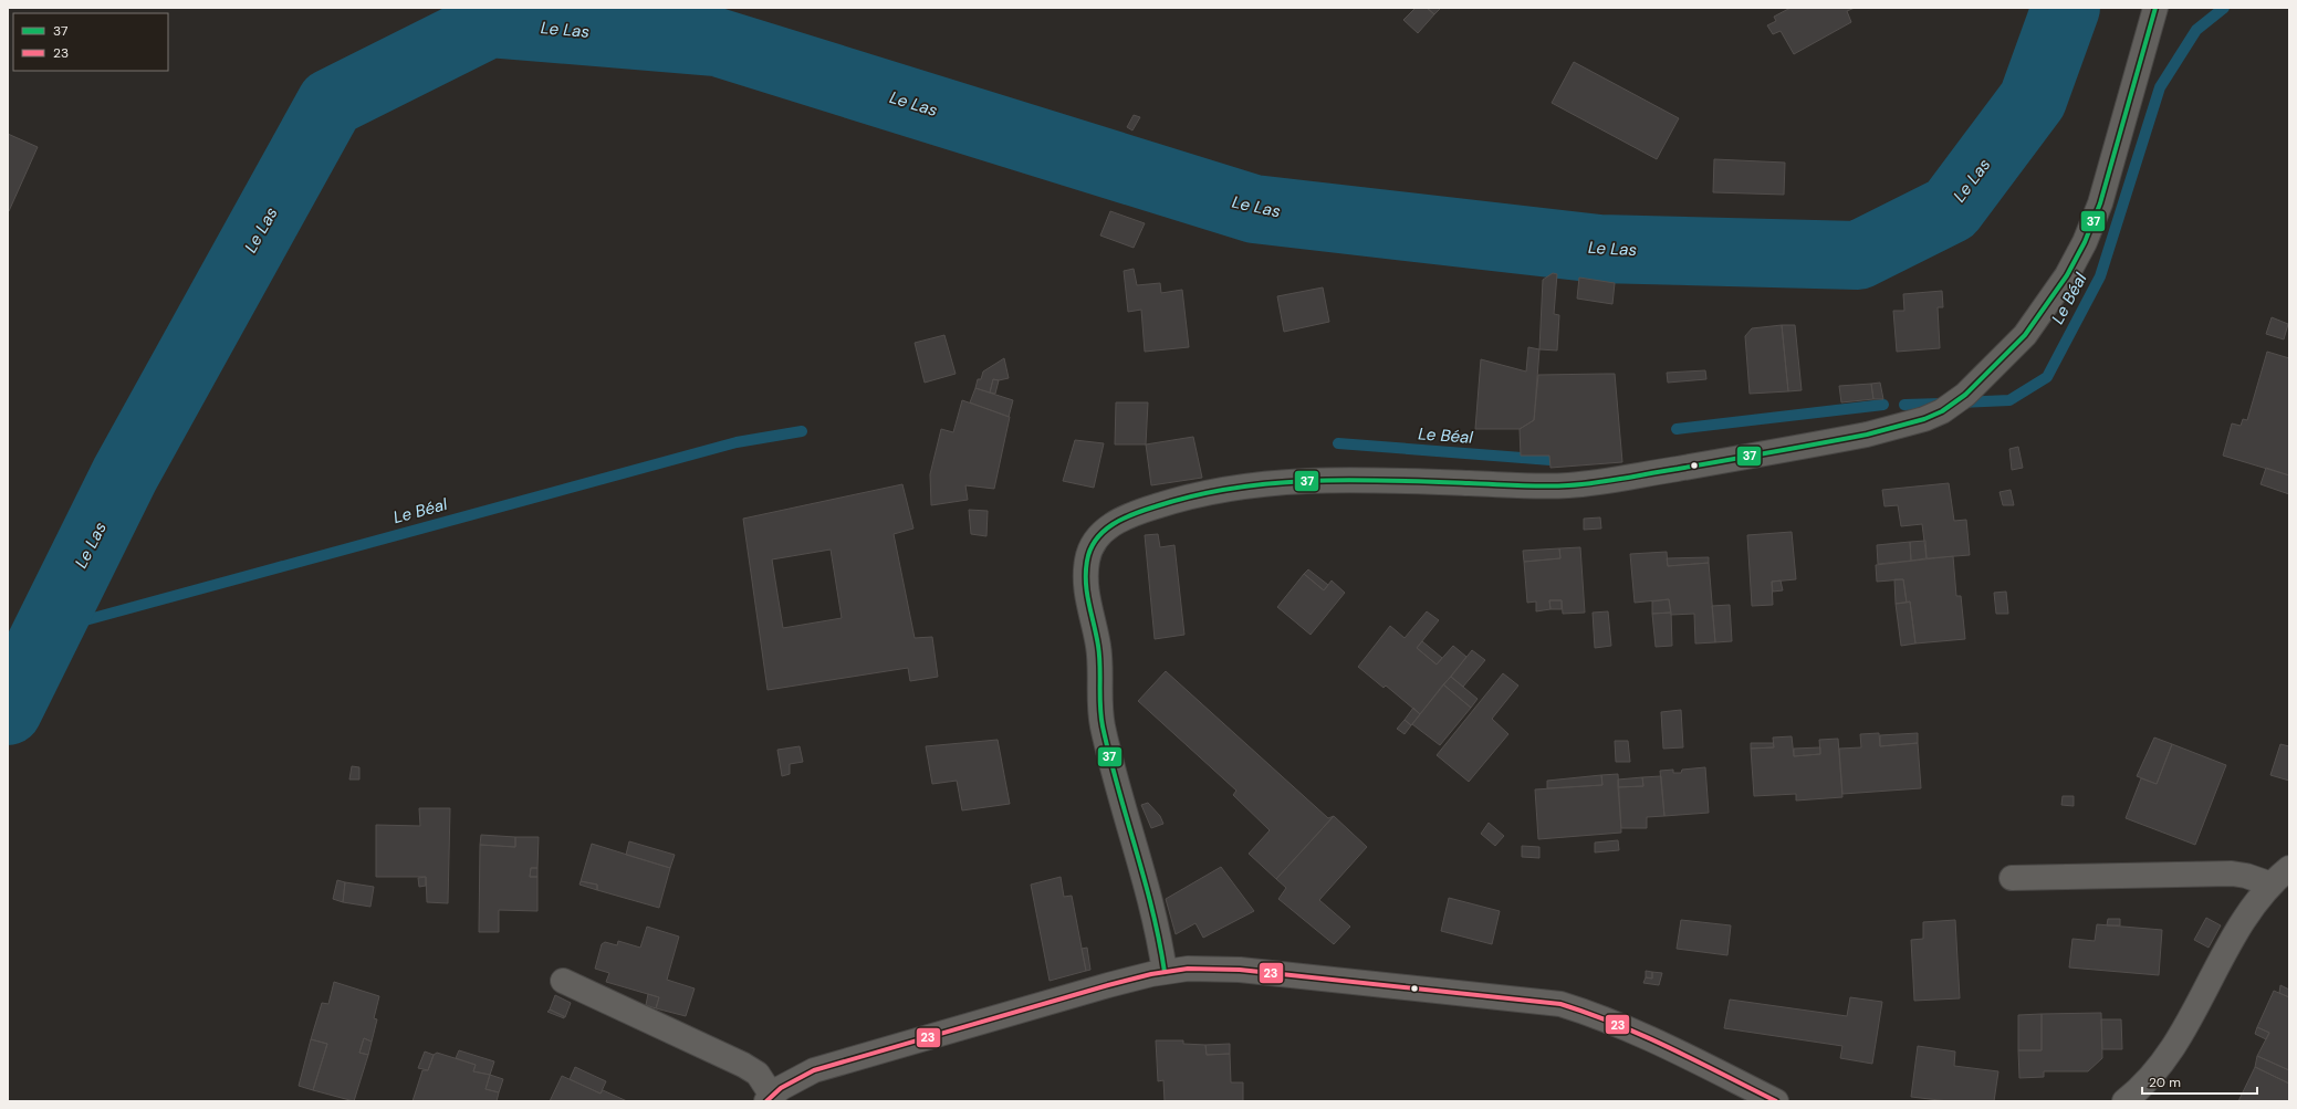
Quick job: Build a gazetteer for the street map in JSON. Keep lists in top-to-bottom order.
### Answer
{
  "water": ["Le Las", "Le Béal"],
  "lines": ["transit line 37", "transit line 23"],
  "legend": ["37", "23"],
  "scale_bar": "20 m"
}
